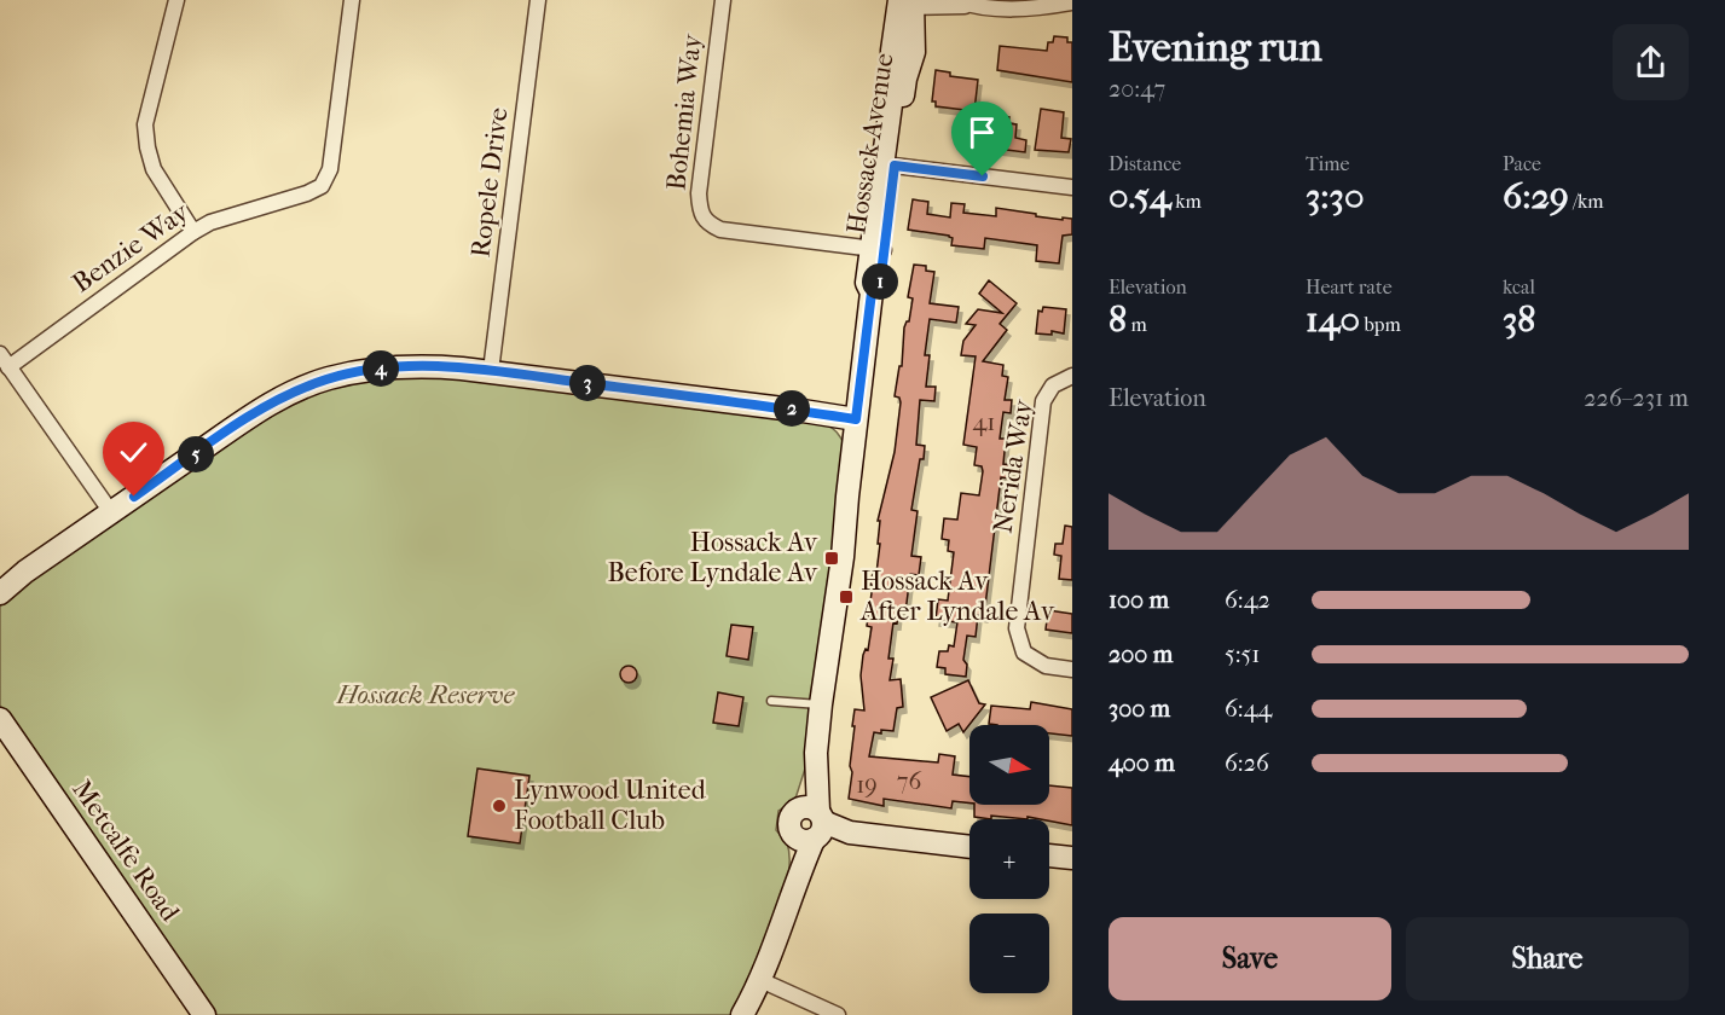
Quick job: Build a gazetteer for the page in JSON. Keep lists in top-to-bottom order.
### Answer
{
  "streets": {
    "street": [
      "Bohemia Way",
      "Hossack Avenue",
      "Ropele Drive",
      "Benzie Way",
      "Nerida Way",
      "Metcalfe Road"
    ]
  },
  "crossings": [
    ["Bohemia Way", "Hossack Avenue"]
  ],
  "parks": ["Hossack Reserve"],
  "places": {
    "transit": ["Hossack Av Before Lyndale Av", "Hossack Av After Lyndale Av"],
    "other": ["Lynwood United Football Club"]
  },
  "house_numbers": ["41", "76", "19"],
  "north": "right",
  "page": {
    "heading": ["Evening run", "20:47"],
    "stats": [
      ["Distance", "0.54 km"],
      ["Time", "3:30"],
      ["Pace", "6:29 /km"],
      ["Elevation", "8 m"],
      ["Heart rate", "140 bpm"],
      ["kcal", "38"]
    ],
    "pins": [
      "1",
      "4",
      "3",
      "2",
      "5"
    ],
    "chart": ["Elevation", "226–231 m"],
    "list": [
      {
        "name": "100 m",
        "note": "6:42"
      },
      {
        "name": "200 m",
        "note": "5:51"
      },
      {
        "name": "300 m",
        "note": "6:44"
      },
      {
        "name": "400 m",
        "note": "6:26"
      }
    ],
    "map_buttons": ["+", "−"],
    "buttons": ["Save", "Share"]
  }
}
